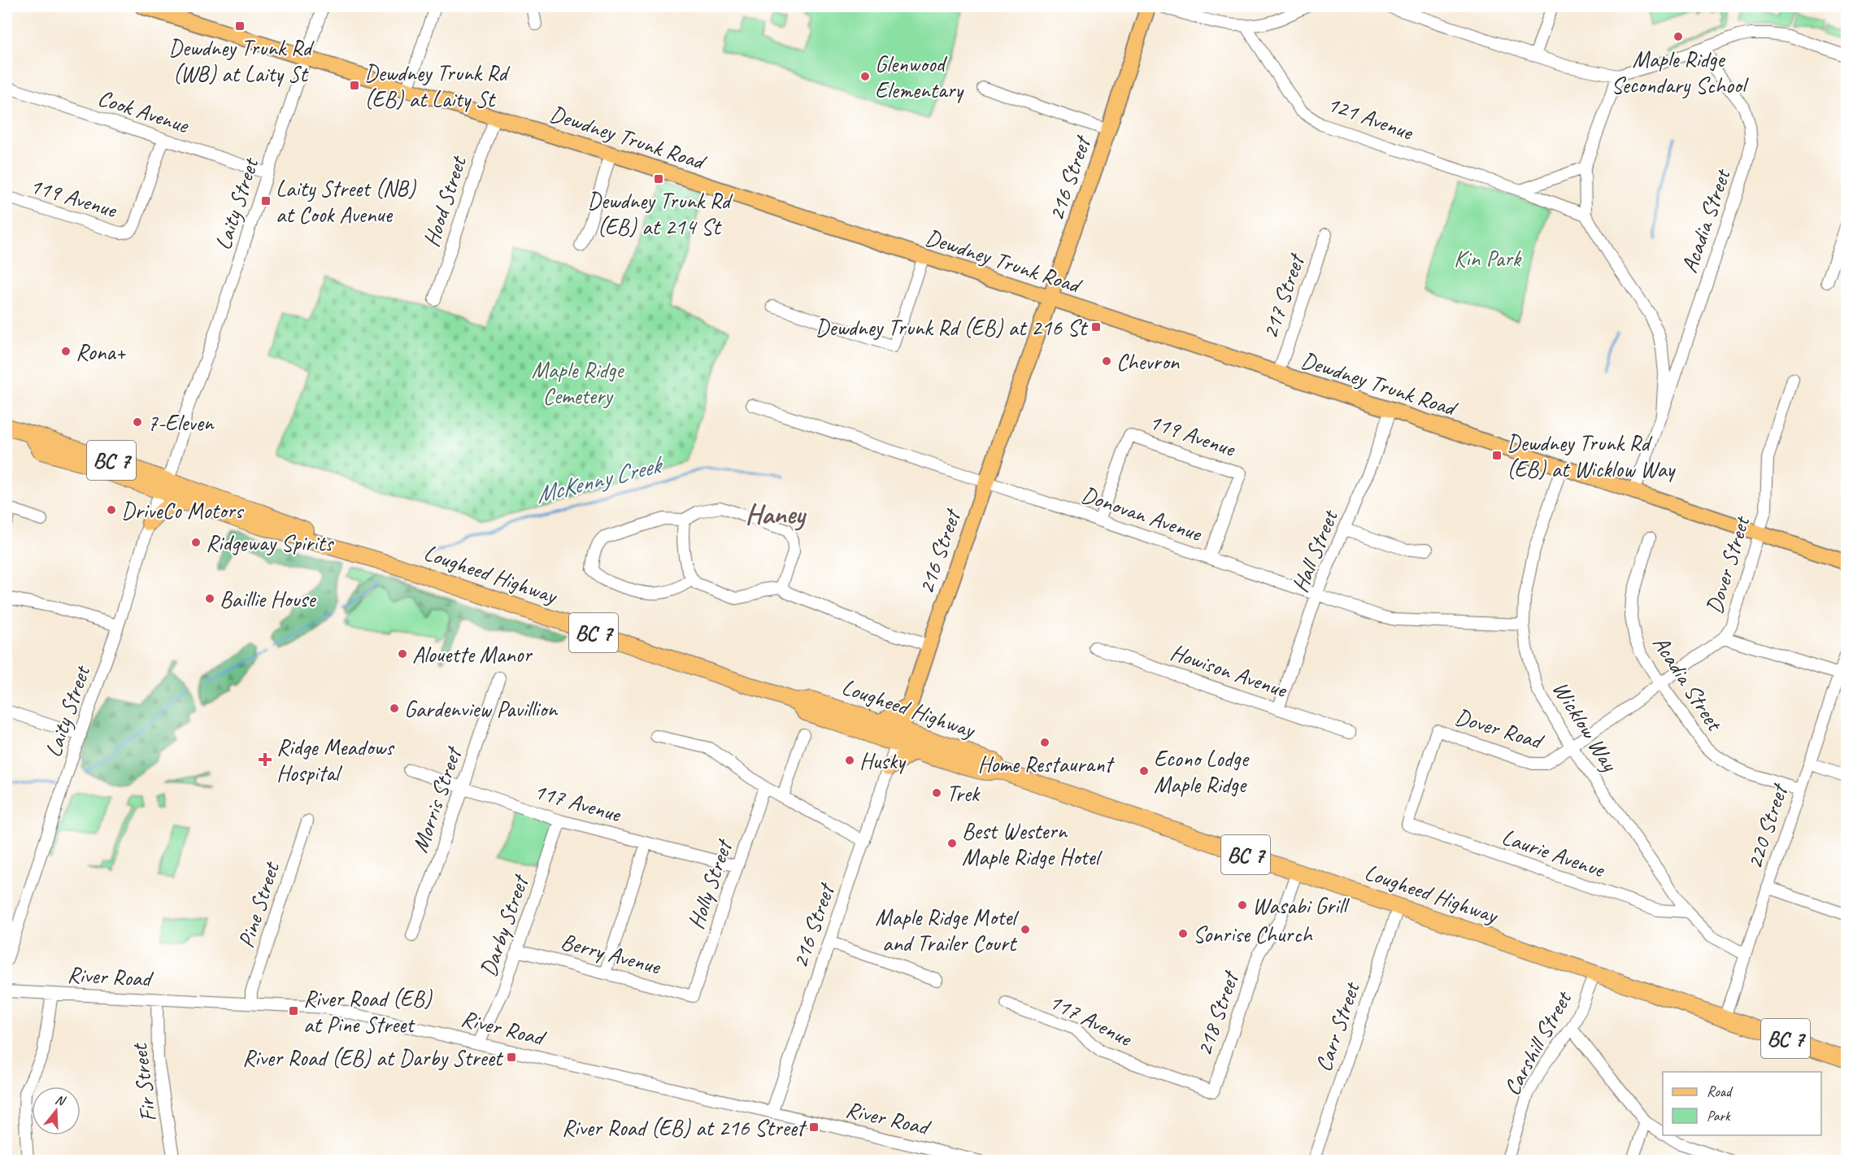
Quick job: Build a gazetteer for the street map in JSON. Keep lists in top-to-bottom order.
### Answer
{
  "streets": {
    "highway": ["BC 7", "Lougheed Highway"],
    "main road": ["Dewdney Trunk Road", "216 Street"],
    "street": [
      "Cook Avenue",
      "121 Avenue",
      "119 Avenue",
      "Hood Street",
      "Laity Street",
      "Acadia Street",
      "217 Street",
      "Donovan Avenue",
      "Hall Street",
      "Dover Street",
      "Howison Avenue",
      "Wicklow Way",
      "Dover Road",
      "Morris Street",
      "117 Avenue",
      "220 Street",
      "Laurie Avenue",
      "Holly Street",
      "Pine Street",
      "Darby Street",
      "Berry Avenue",
      "River Road",
      "218 Street",
      "Carr Street",
      "Carshill Street",
      "Fir Street"
    ]
  },
  "crossings": [
    ["Cook Avenue", "119 Avenue"],
    ["Cook Avenue", "Laity Street"],
    ["121 Avenue", "Acadia Street"],
    ["Dewdney Trunk Road", "216 Street"],
    ["Dewdney Trunk Road", "Hood Street"],
    ["Dewdney Trunk Road", "Laity Street"],
    ["Dewdney Trunk Road", "Acadia Street"],
    ["Dewdney Trunk Road", "217 Street"],
    ["Dewdney Trunk Road", "Hall Street"],
    ["Dewdney Trunk Road", "Dover Street"],
    ["Dewdney Trunk Road", "Wicklow Way"],
    ["216 Street", "Donovan Avenue"],
    ["216 Street", "Lougheed Highway"],
    ["216 Street", "River Road"],
    ["119 Avenue", "Donovan Avenue"],
    ["Laity Street", "Lougheed Highway"],
    ["Acadia Street", "Dover Street"],
    ["Acadia Street", "220 Street"],
    ["Donovan Avenue", "Hall Street"],
    ["Donovan Avenue", "Wicklow Way"],
    ["Hall Street", "Howison Avenue"],
    ["Dover Street", "Wicklow Way"],
    ["Dover Street", "Dover Road"],
    ["Lougheed Highway", "220 Street"],
    ["Lougheed Highway", "218 Street"],
    ["Lougheed Highway", "Carr Street"],
    ["Lougheed Highway", "Carshill Street"],
    ["Wicklow Way", "Dover Road"],
    ["Wicklow Way", "220 Street"],
    ["Wicklow Way", "Laurie Avenue"],
    ["Dover Road", "Laurie Avenue"],
    ["Morris Street", "117 Avenue"],
    ["117 Avenue", "Holly Street"],
    ["117 Avenue", "Darby Street"],
    ["117 Avenue", "218 Street"],
    ["Holly Street", "Berry Avenue"],
    ["Pine Street", "River Road"],
    ["Darby Street", "Berry Avenue"],
    ["Darby Street", "River Road"],
    ["River Road", "Fir Street"]
  ],
  "districts": ["Haney"],
  "water": ["McKenny Creek"],
  "parks": ["Kin Park", "Maple Ridge Cemetery"],
  "places": {
    "transit": [
      "Dewdney Trunk Rd (WB) at Laity St",
      "Dewdney Trunk Rd (EB) at Laity St",
      "Dewdney Trunk Rd (EB) at 214 St",
      "Laity Street (NB) at Cook Avenue",
      "Dewdney Trunk Rd (EB) at 216 St",
      "Dewdney Trunk Rd (EB) at Wicklow Way",
      "River Road (EB) at Pine Street",
      "River Road (EB) at Darby Street",
      "River Road (EB) at 216 Street"
    ],
    "other": [
      "Maple Ridge Secondary School",
      "Glenwood Elementary",
      "Rona+",
      "Chevron",
      "7-Eleven",
      "DriveCo Motors",
      "Ridgeway Spirits",
      "Baillie House",
      "Alouette Manor",
      "Gardenview Pavillion",
      "Home Restaurant",
      "Husky",
      "Econo Lodge Maple Ridge",
      "Trek",
      "Best Western Maple Ridge Hotel",
      "Wasabi Grill",
      "Maple Ridge Motel and Trailer Court",
      "Sonrise Church"
    ],
    "health": ["Ridge Meadows Hospital"]
  },
  "legend": ["Road", "Park"],
  "north": "top"
}
